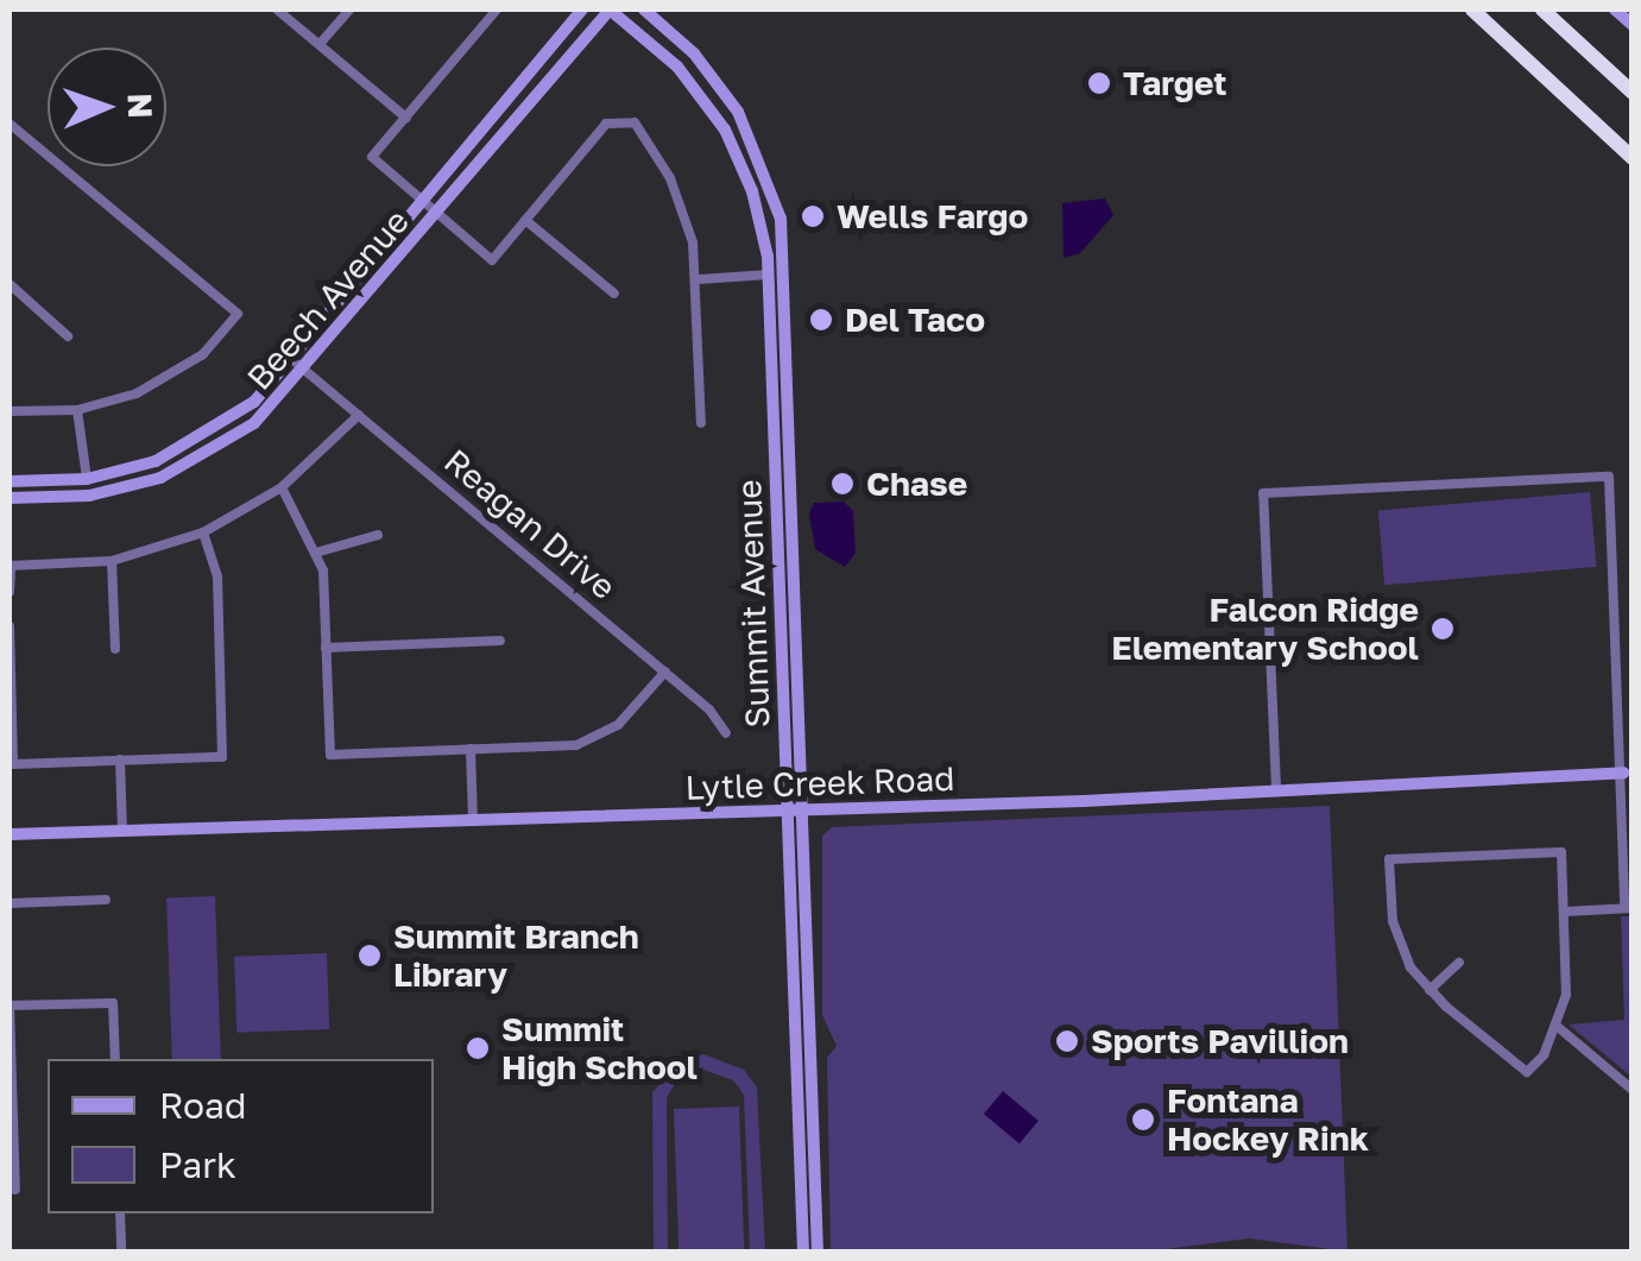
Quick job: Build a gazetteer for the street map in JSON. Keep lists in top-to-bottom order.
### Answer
{
  "streets": {
    "main road": ["Beech Avenue", "Summit Avenue", "Lytle Creek Road"],
    "street": ["Reagan Drive"]
  },
  "crossings": [
    ["Beech Avenue", "Reagan Drive"],
    ["Beech Avenue", "Summit Avenue"],
    ["Summit Avenue", "Lytle Creek Road"]
  ],
  "places": [
    "Target",
    "Wells Fargo",
    "Del Taco",
    "Chase",
    "Falcon Ridge Elementary School",
    "Summit Branch Library",
    "Sports Pavillion",
    "Summit High School",
    "Fontana Hockey Rink"
  ],
  "legend": ["Road", "Park"],
  "north": "right"
}
